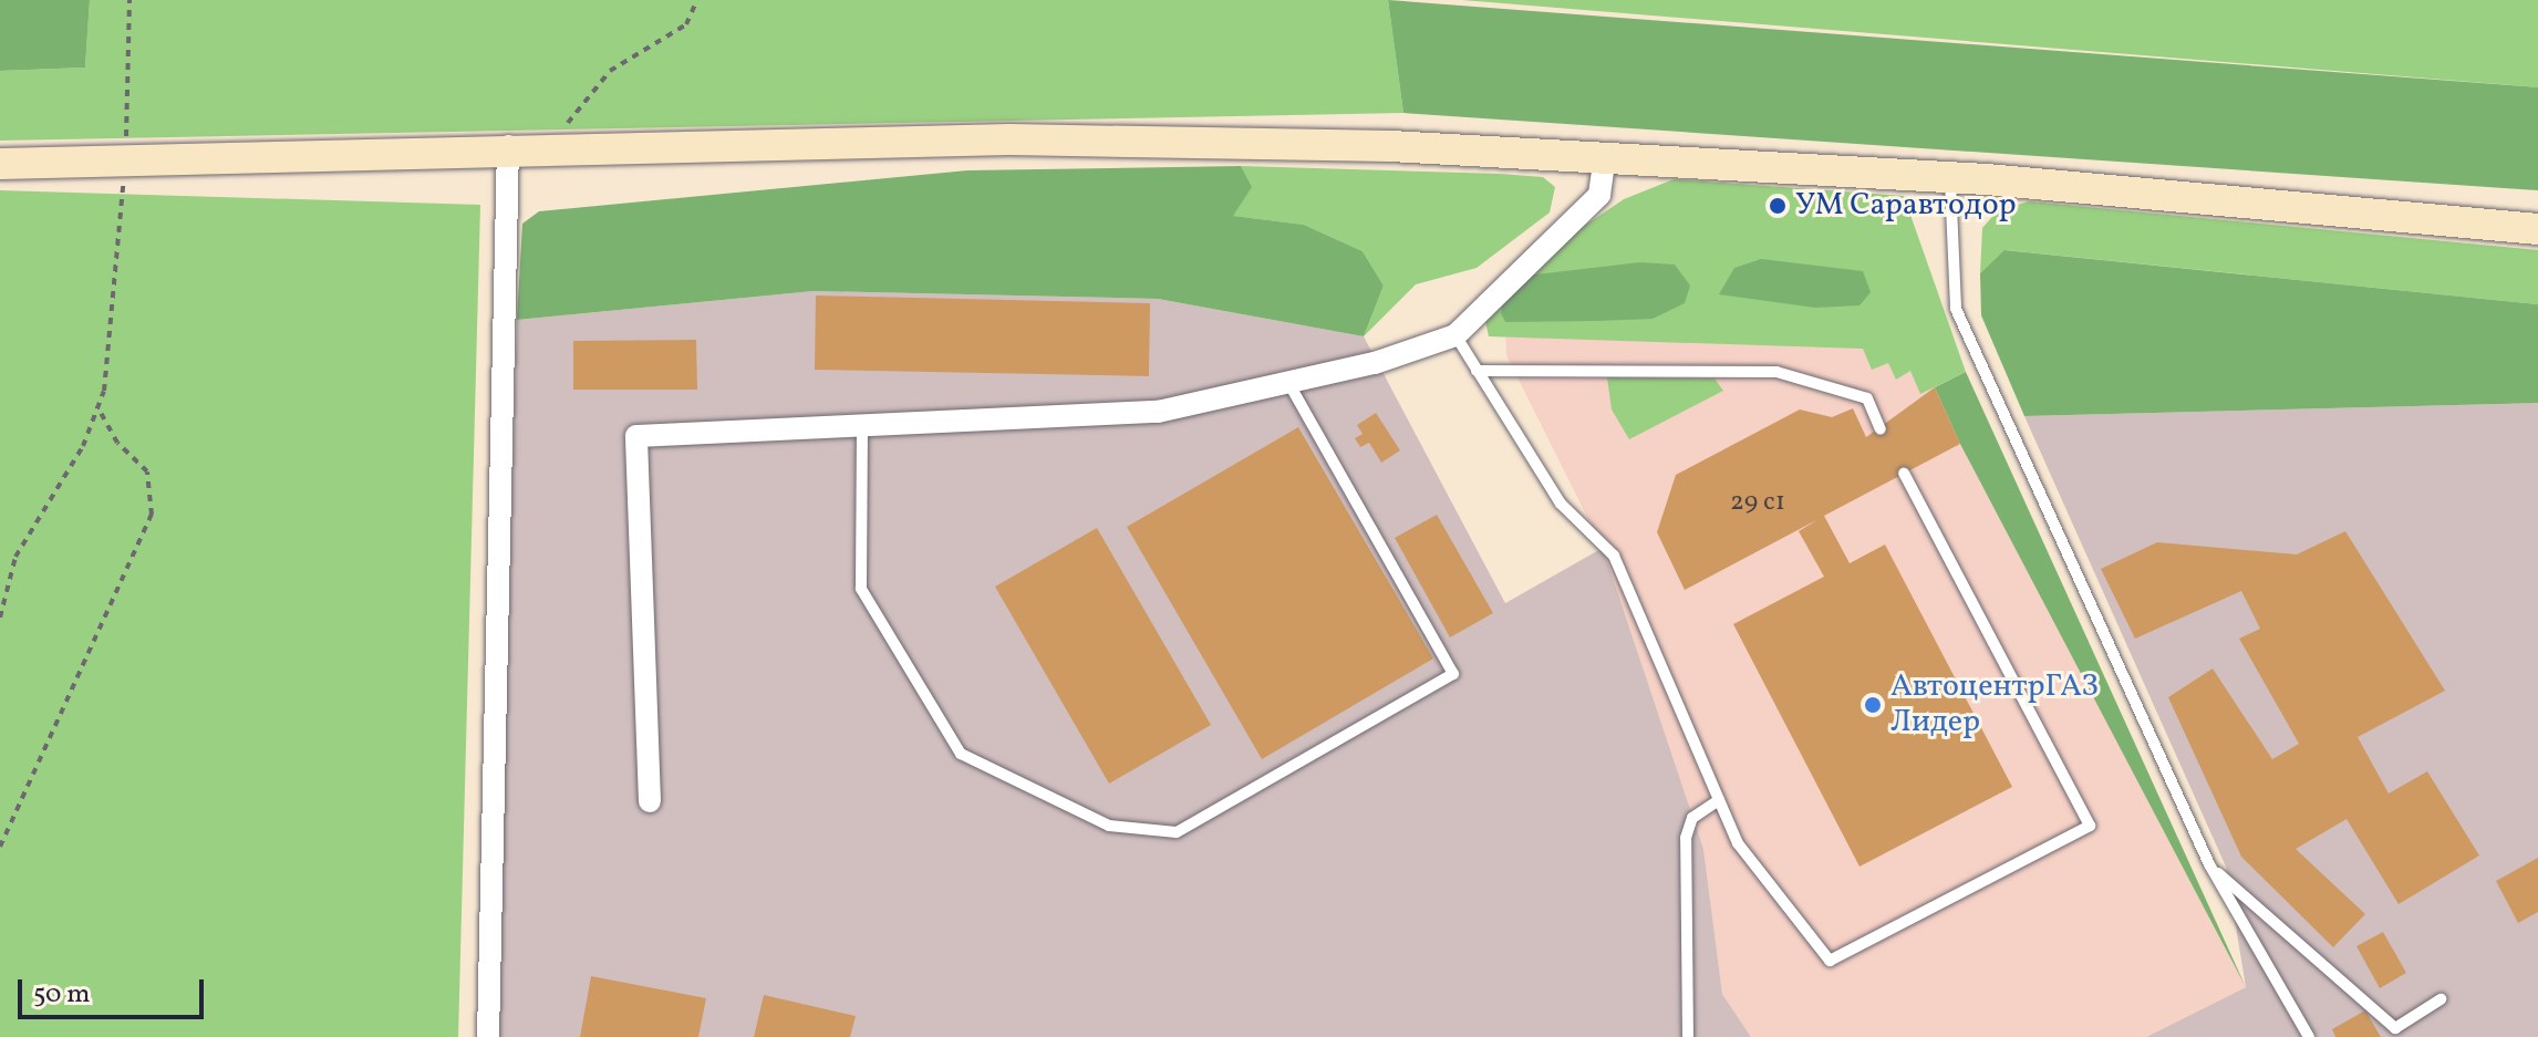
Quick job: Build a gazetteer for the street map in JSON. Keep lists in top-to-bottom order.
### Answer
{
  "places": ["УМ Саравтодор", "АвтоцентрГАЗ Лидер"],
  "house_numbers": ["29 с1"],
  "scale_bar": "50 m"
}
